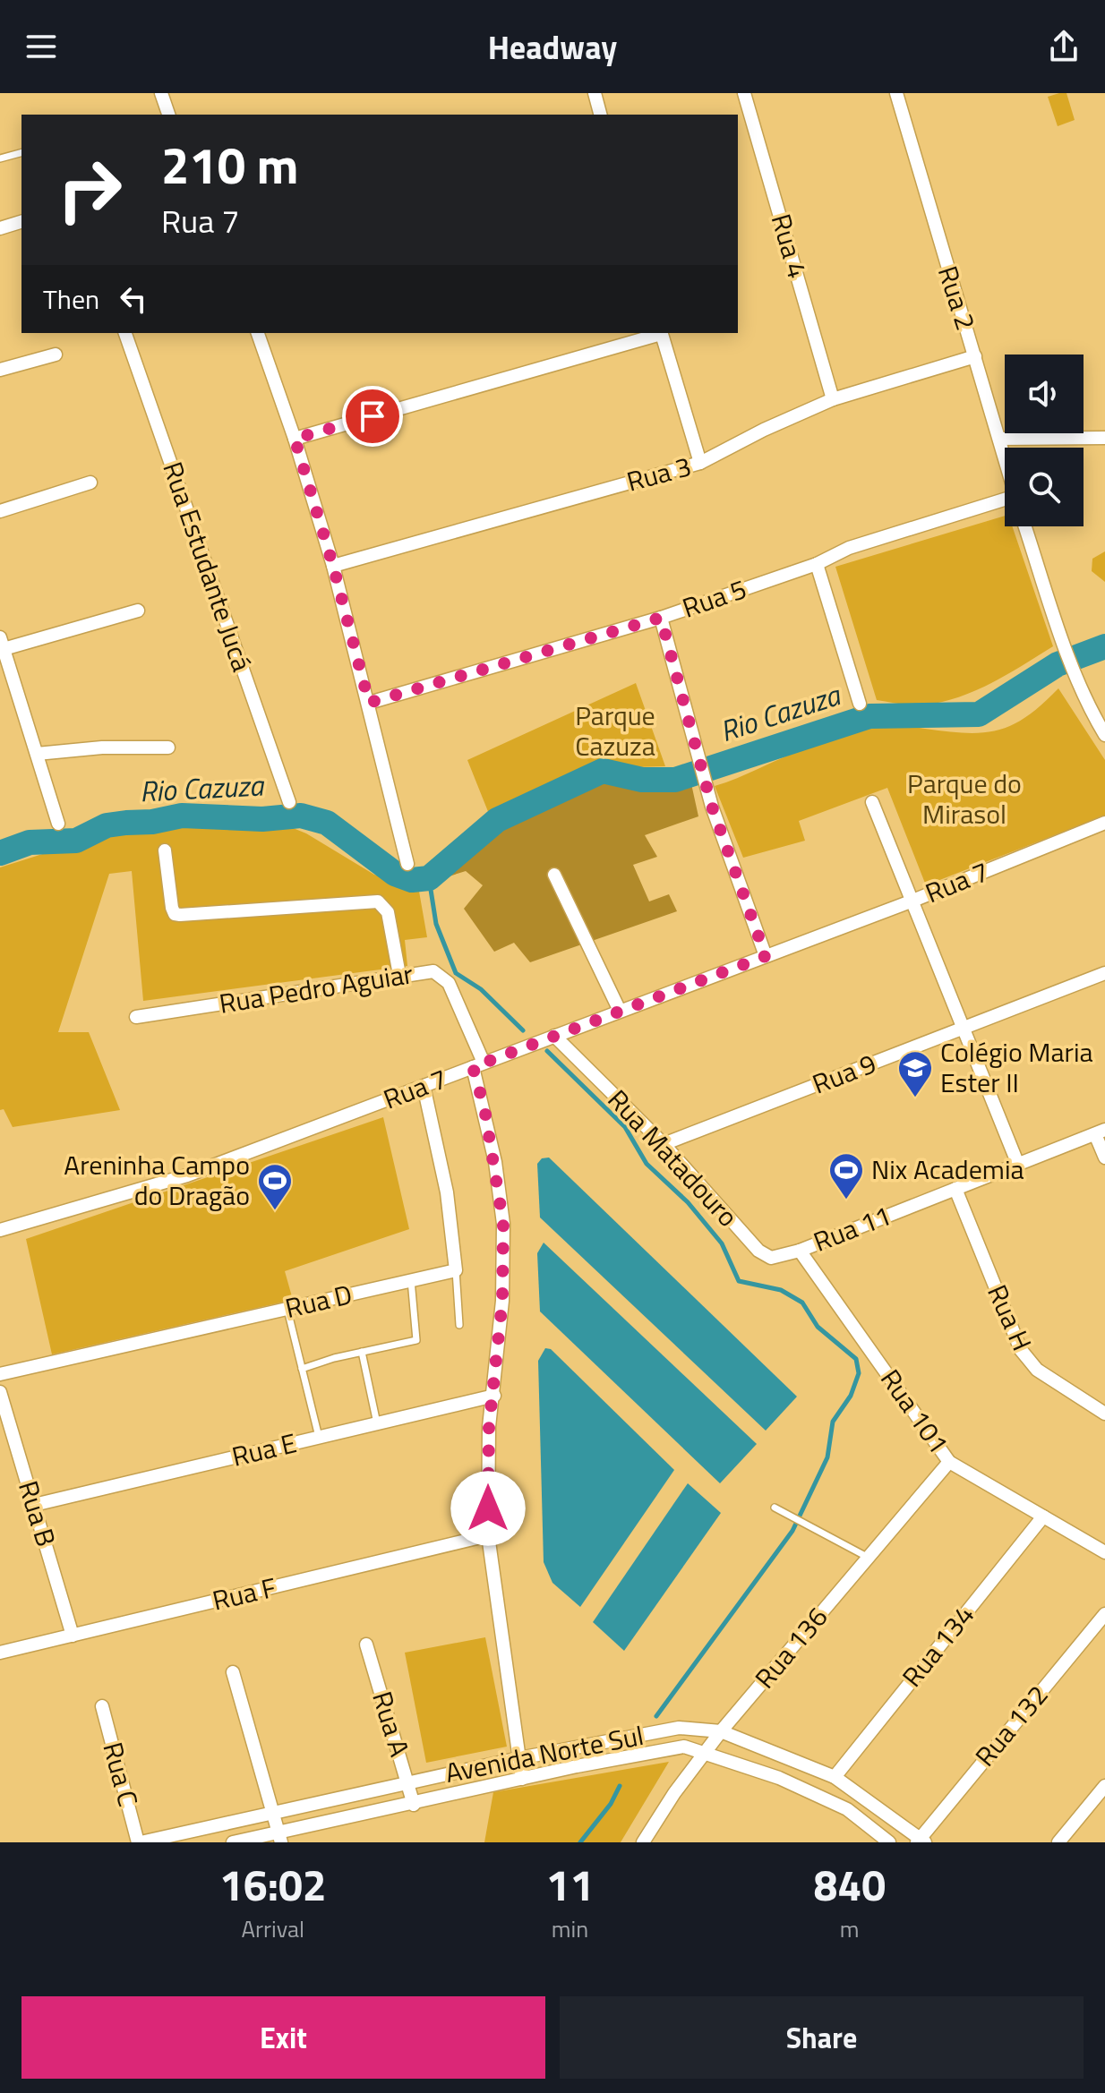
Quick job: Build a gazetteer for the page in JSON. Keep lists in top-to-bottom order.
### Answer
{
  "streets": {
    "street": [
      "Rua 4",
      "Rua 2",
      "Rua 3",
      "Rua Estudante Jucá",
      "Rua 5",
      "Rua 7",
      "Rua Pedro Aguiar",
      "Rua 9",
      "Rua Matadouro",
      "Rua 11",
      "Rua D",
      "Rua H",
      "Rua 101",
      "Rua E",
      "Rua B",
      "Rua F",
      "Rua 134",
      "Rua 136",
      "Rua A",
      "Rua 132",
      "Avenida Norte Sul",
      "Rua C"
    ]
  },
  "crossings": [
    ["Rua 4", "Rua 3"],
    ["Rua 2", "Rua 3"],
    ["Rua 7", "Rua Pedro Aguiar"],
    ["Rua 7", "Rua Matadouro"],
    ["Rua Pedro Aguiar", "Rua E"],
    ["Rua Pedro Aguiar", "Rua F"],
    ["Rua Pedro Aguiar", "Avenida Norte Sul"],
    ["Rua 9", "Rua Matadouro"],
    ["Rua Matadouro", "Rua 11"],
    ["Rua Matadouro", "Rua 101"],
    ["Rua 11", "Rua H"],
    ["Rua 11", "Rua 101"],
    ["Rua 101", "Rua 134"],
    ["Rua 101", "Rua 136"],
    ["Rua E", "Rua B"],
    ["Rua B", "Rua F"],
    ["Rua 134", "Avenida Norte Sul"],
    ["Rua 136", "Avenida Norte Sul"],
    ["Rua A", "Avenida Norte Sul"],
    ["Rua 132", "Avenida Norte Sul"],
    ["Avenida Norte Sul", "Rua C"]
  ],
  "water": ["Rio Cazuza"],
  "parks": ["Parque Cazuza", "Parque do Mirasol"],
  "places": {
    "school or university": ["Colégio Maria Ester II"],
    "sports": ["Nix Academia", "Areninha Campo do Dragão"]
  },
  "page": {
    "header": "Headway",
    "turn": ["210 m", "Rua 7"],
    "then": "Then",
    "eta": [
      "16:02",
      "Arrival",
      "11",
      "min",
      "840",
      "m"
    ],
    "buttons": ["Exit", "Share"]
  }
}
